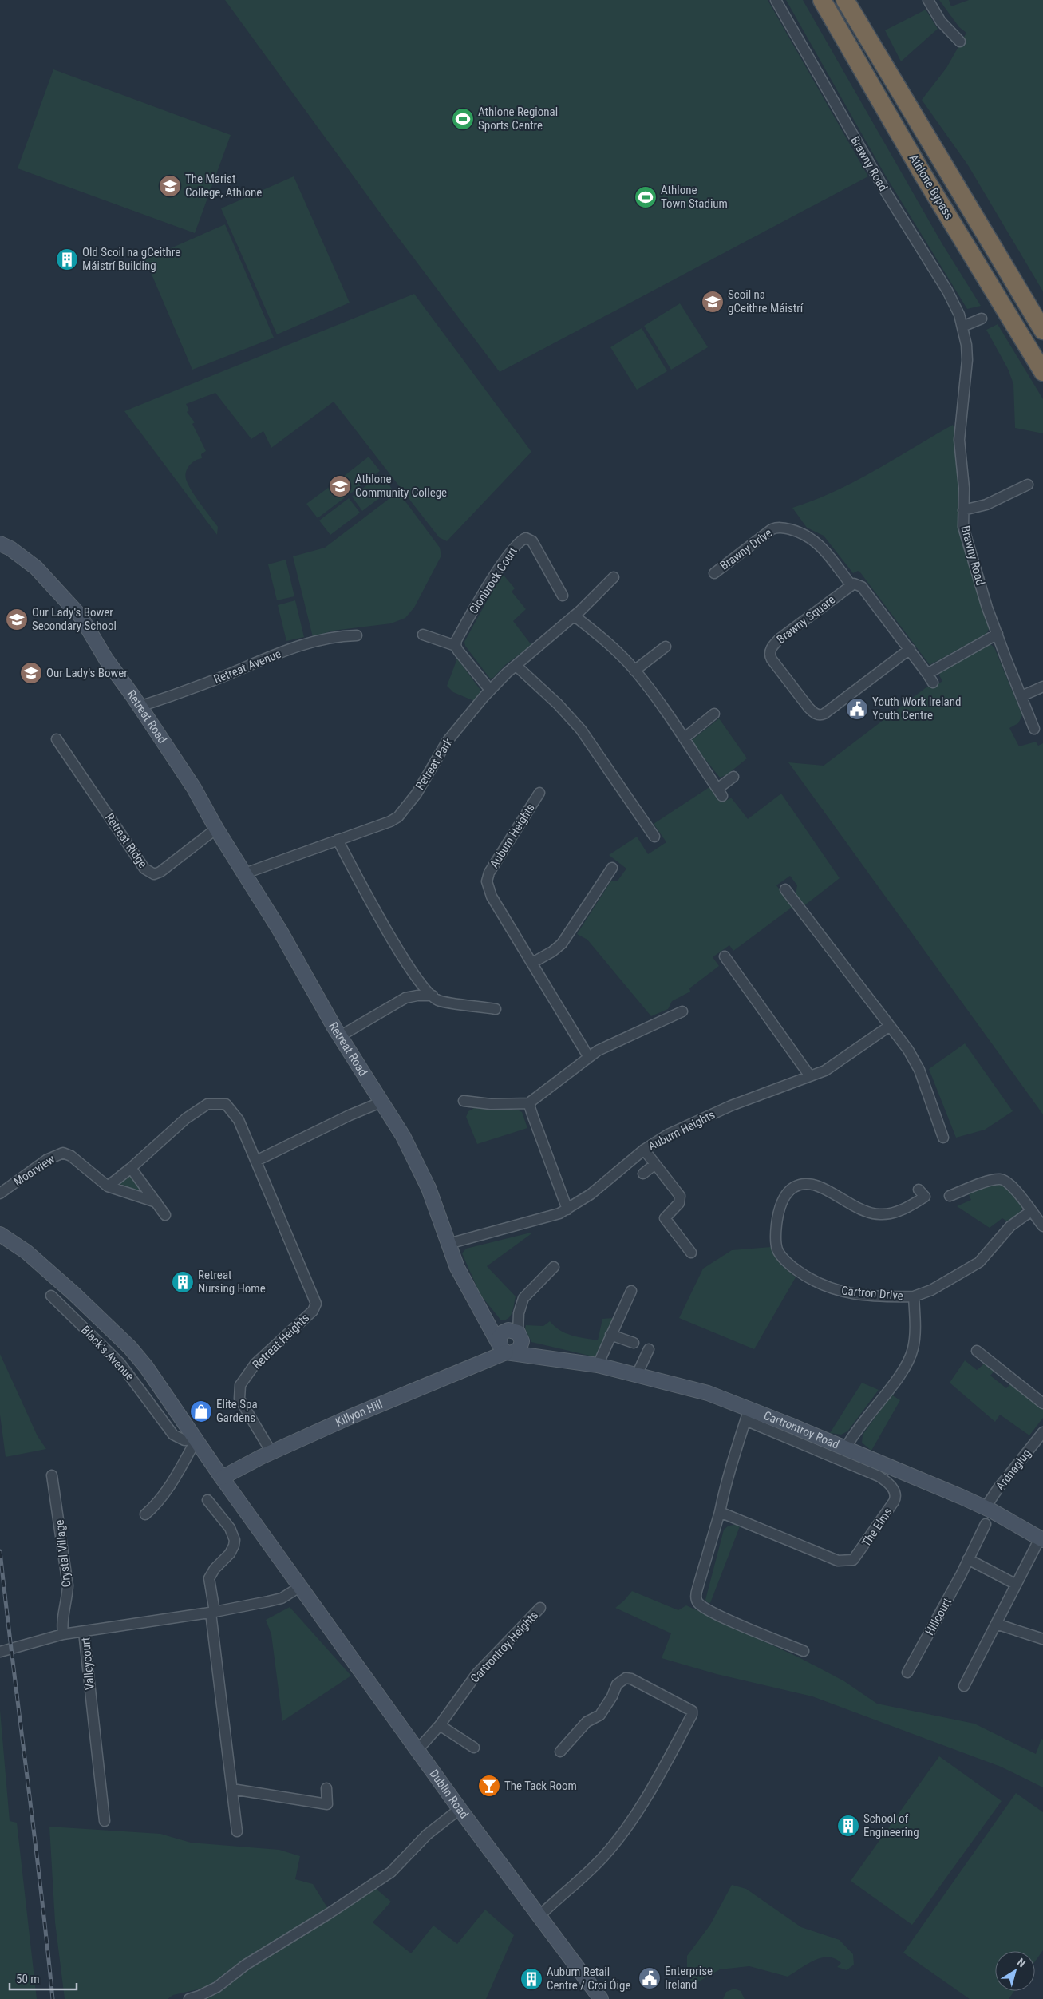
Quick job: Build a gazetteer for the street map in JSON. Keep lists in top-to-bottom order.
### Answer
{
  "streets": {
    "highway": ["Athlone Bypass"],
    "street": [
      "Brawny Road",
      "Brawny Drive",
      "Clonbrock Court",
      "Brawny Square",
      "Retreat Avenue",
      "Retreat Road",
      "Retreat Park",
      "Auburn Heights",
      "Retreat Ridge",
      "Moorview",
      "Cartron Drive",
      "Retreat Heights",
      "Black's Avenue",
      "Killyon Hill",
      "Cartrontroy Road",
      "Ardnaglug",
      "The Elms",
      "Crystal Village",
      "Hillcourt",
      "Cartrontroy Heights",
      "Valleycourt",
      "Dublin Road"
    ]
  },
  "crossings": [
    ["Brawny Drive", "Brawny Square"],
    ["Retreat Avenue", "Retreat Road"],
    ["Retreat Road", "Retreat Park"],
    ["Retreat Road", "Auburn Heights"],
    ["Retreat Road", "Retreat Ridge"],
    ["Retreat Road", "Killyon Hill"],
    ["Retreat Road", "Cartrontroy Road"],
    ["Moorview", "Retreat Heights"],
    ["Cartron Drive", "Cartrontroy Road"],
    ["Retreat Heights", "Killyon Hill"],
    ["Black's Avenue", "Dublin Road"],
    ["Killyon Hill", "Cartrontroy Road"],
    ["Killyon Hill", "Dublin Road"],
    ["Cartrontroy Road", "Ardnaglug"],
    ["Cartrontroy Road", "The Elms"],
    ["Cartrontroy Heights", "Dublin Road"],
    ["Valleycourt", "Dublin Road"]
  ],
  "places": {
    "sports": ["Athlone Regional Sports Centre", "Athlone Town Stadium"],
    "school or university": [
      "The Marist College, Athlone",
      "Scoil na gCeithre Máistrí",
      "Athlone Community College",
      "Our Lady's Bower Secondary School",
      "Our Lady's Bower"
    ],
    "building": [
      "Old Scoil na gCeithre Máistrí Building",
      "Retreat Nursing Home",
      "School of Engineering",
      "Auburn Retail Centre / Croí Óige"
    ],
    "public building": ["Youth Work Ireland Youth Centre", "Enterprise Ireland"],
    "shop": ["Elite Spa Gardens"],
    "bar": ["The Tack Room"]
  },
  "scale_bar": "50 m",
  "north": "top right"
}
